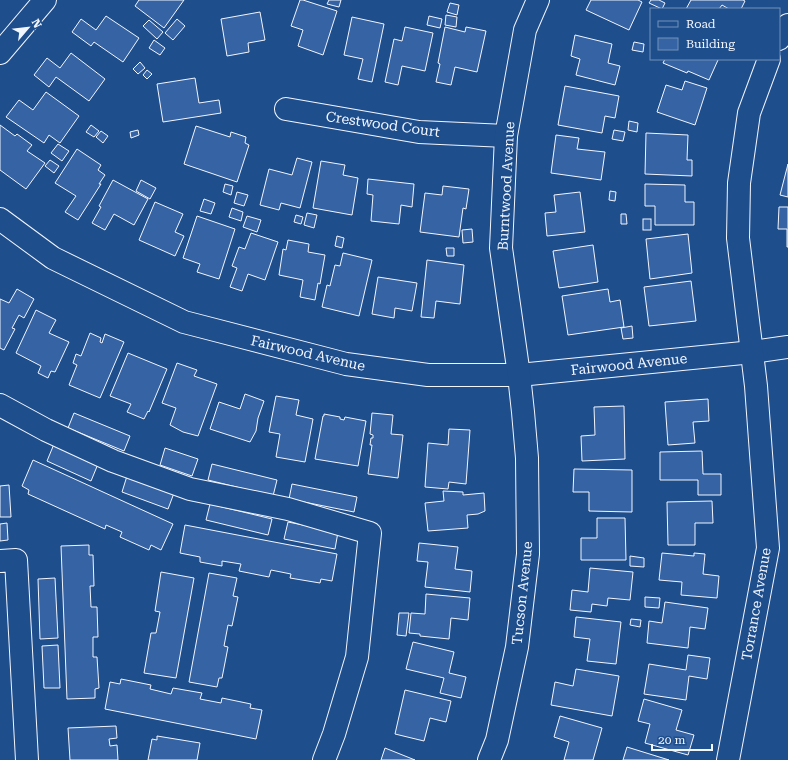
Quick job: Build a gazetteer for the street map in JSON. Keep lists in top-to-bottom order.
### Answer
{
  "streets": {
    "street": [
      "Crestwood Court",
      "Burntwood Avenue",
      "Fairwood Avenue",
      "Tucson Avenue",
      "Torrance Avenue"
    ]
  },
  "crossings": [
    ["Crestwood Court", "Burntwood Avenue"],
    ["Burntwood Avenue", "Fairwood Avenue"],
    ["Burntwood Avenue", "Tucson Avenue"],
    ["Fairwood Avenue", "Tucson Avenue"],
    ["Fairwood Avenue", "Torrance Avenue"]
  ],
  "legend": ["Road", "Building"],
  "scale_bar": "20 m",
  "north": "top right"
}
